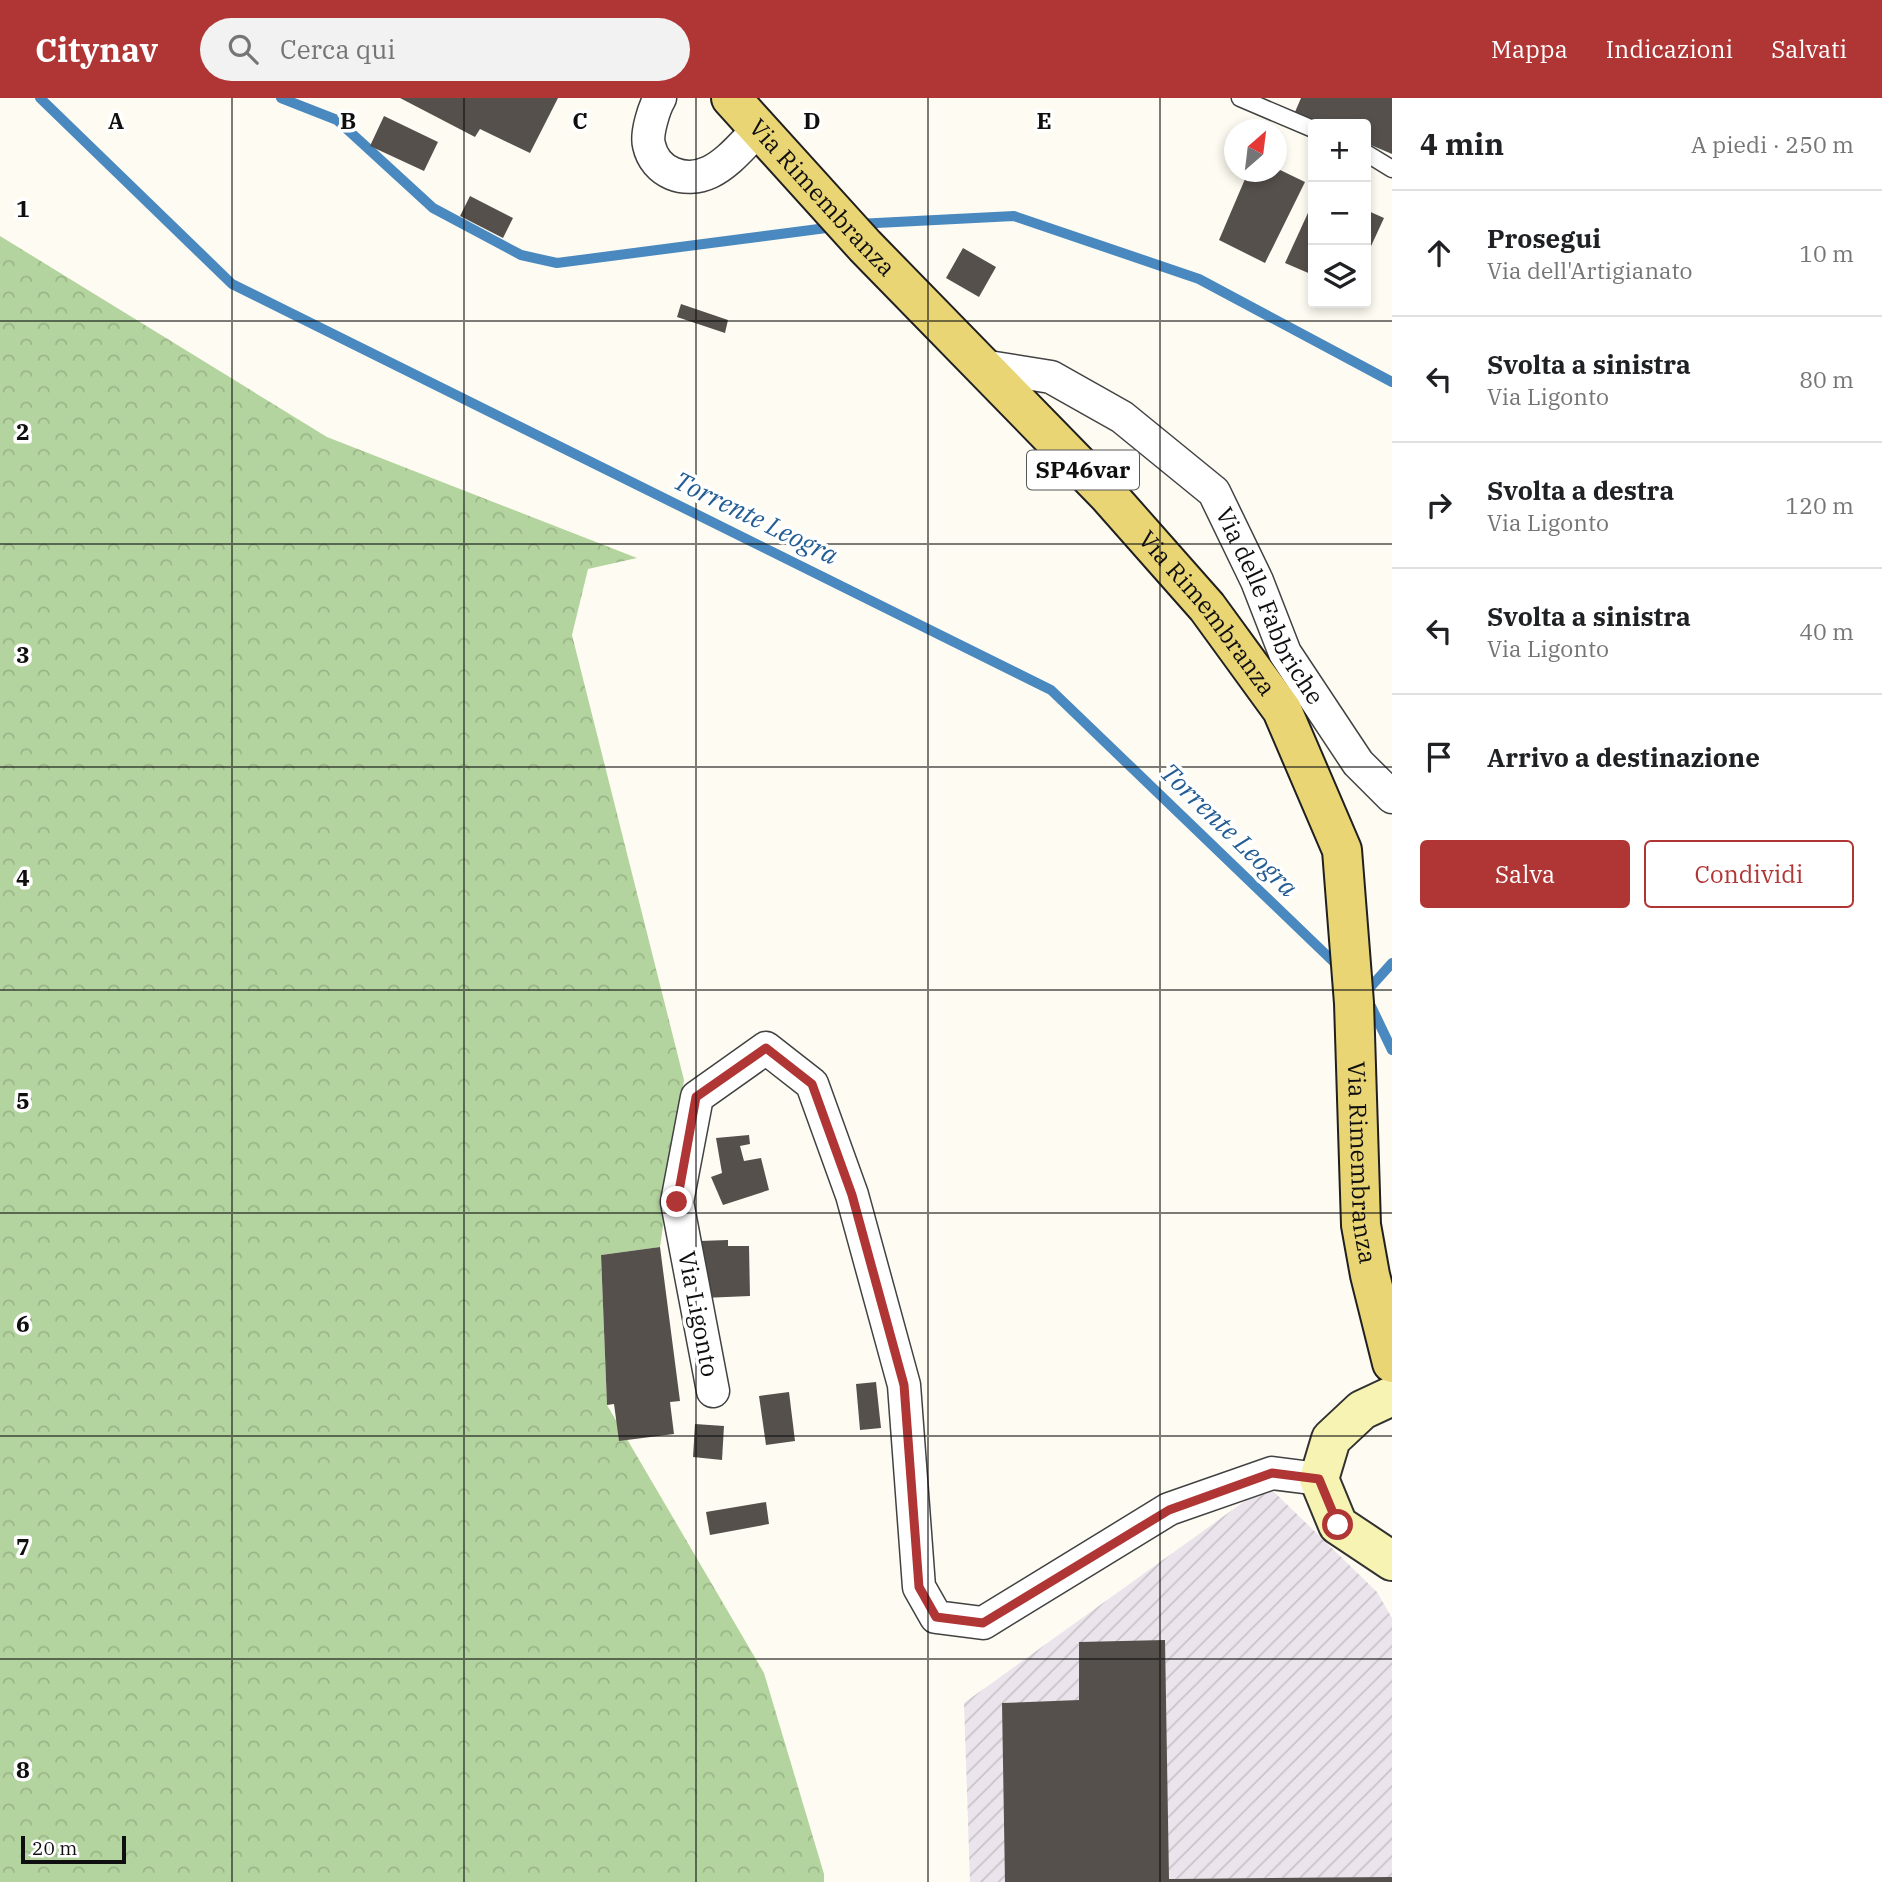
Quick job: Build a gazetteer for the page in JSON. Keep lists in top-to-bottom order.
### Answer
{
  "streets": {
    "main road": ["Via Rimembranza", "SP46var"],
    "street": ["Via delle Fabbriche", "Via Ligonto"]
  },
  "crossings": [
    ["Via Rimembranza", "Via delle Fabbriche"]
  ],
  "water": ["Torrente Leogra"],
  "scale_bar": "20 m",
  "north": "top right",
  "page": {
    "header": "Citynav",
    "search": "Cerca qui",
    "nav": ["Mappa", "Indicazioni", "Salvati"],
    "heading": ["4 min", "A piedi · 250 m"],
    "map_buttons": ["+", "−"],
    "list": [
      ["Prosegui", "Via dell'Artigianato", "10 m"],
      ["Svolta a sinistra", "Via Ligonto", "80 m"],
      ["Svolta a destra", "Via Ligonto", "120 m"],
      ["Svolta a sinistra", "Via Ligonto", "40 m"],
      "Arrivo a destinazione"
    ],
    "buttons": ["Salva", "Condividi"],
    "scale": "20 m"
  },
  "grid": {
    "columns": [
      "A",
      "B",
      "C",
      "D",
      "E"
    ],
    "rows": [
      "1",
      "2",
      "3",
      "4",
      "5",
      "6",
      "7",
      "8"
    ]
  }
}
